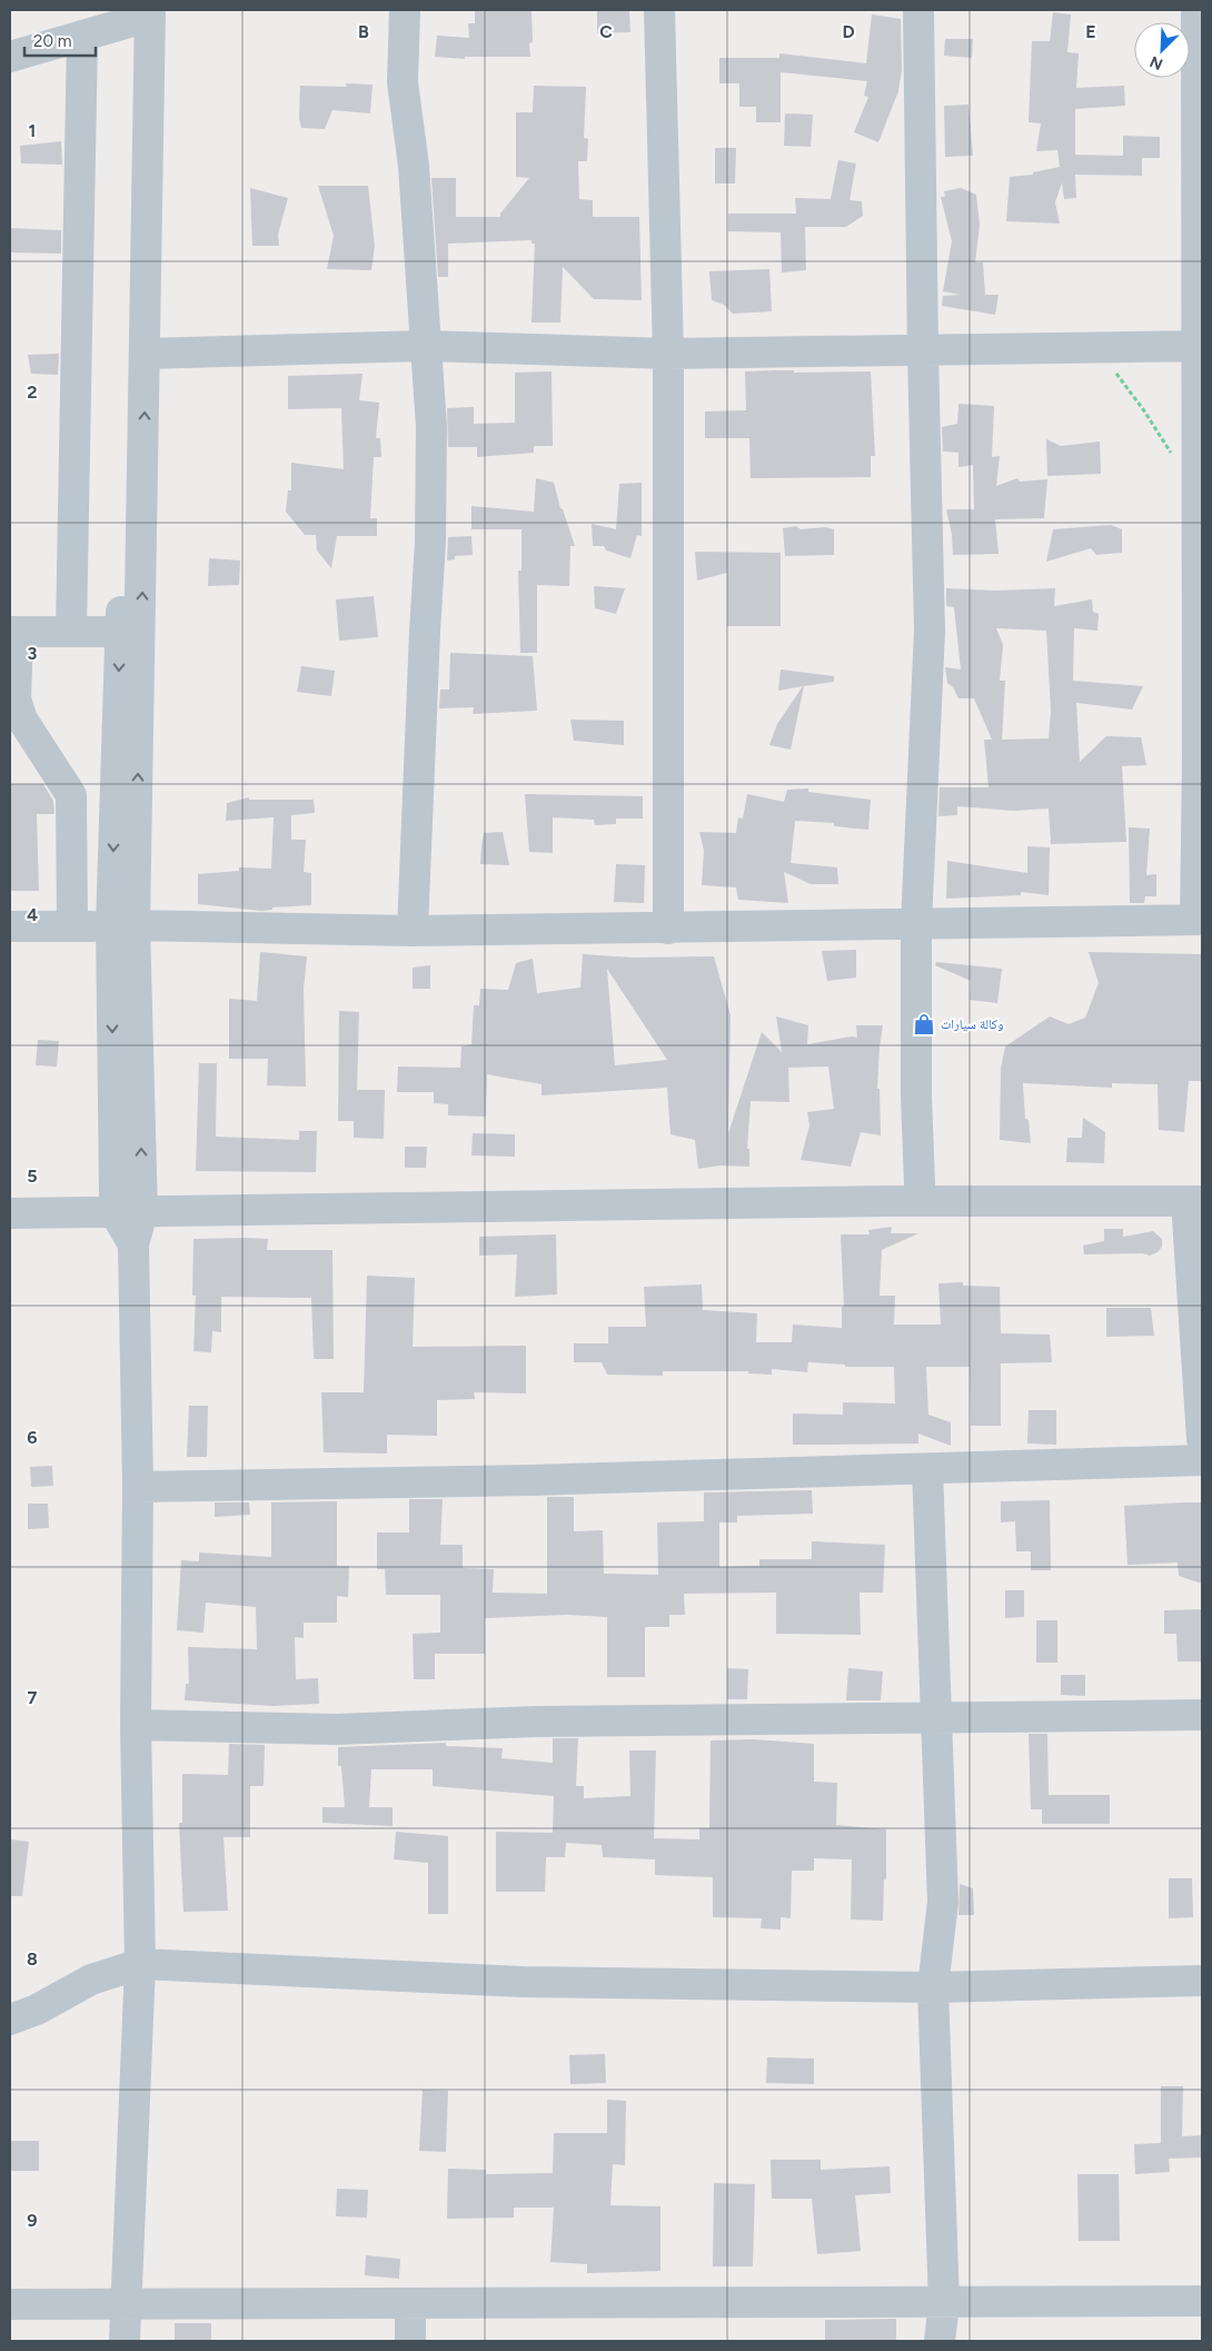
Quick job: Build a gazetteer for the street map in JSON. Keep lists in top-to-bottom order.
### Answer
{
  "places": {
    "shop": ["وكالة سيارات"]
  },
  "scale_bar": "20 m",
  "north": "bottom left",
  "grid": {
    "columns": [
      "B",
      "C",
      "D",
      "E"
    ],
    "rows": [
      "1",
      "2",
      "3",
      "4",
      "5",
      "6",
      "7",
      "8",
      "9"
    ]
  }
}
